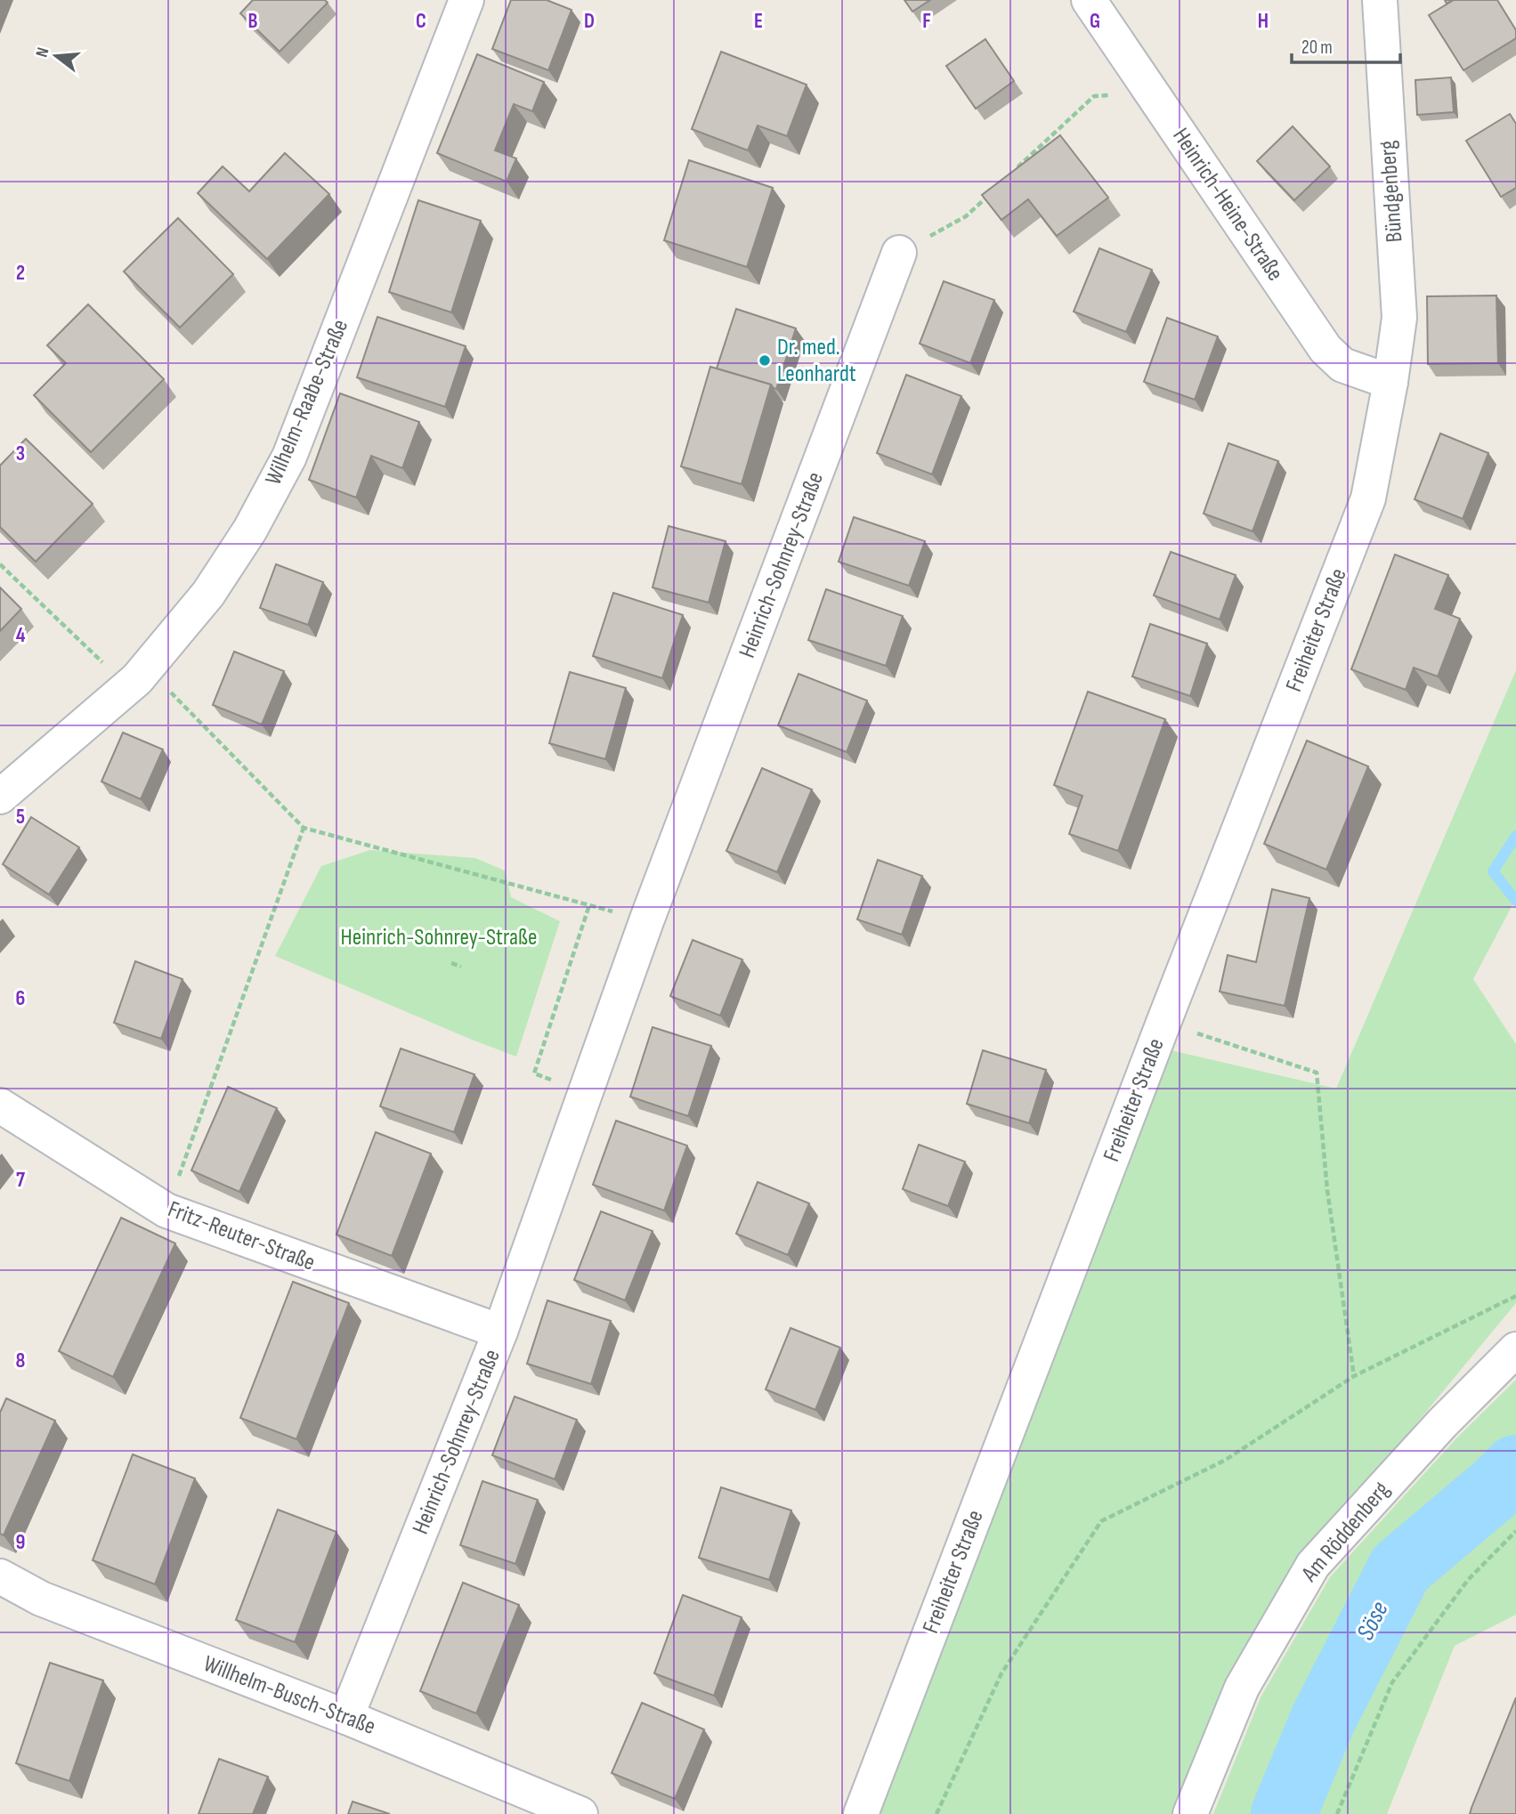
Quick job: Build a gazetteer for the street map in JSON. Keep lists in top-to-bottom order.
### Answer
{
  "streets": {
    "street": [
      "Bündgenberg",
      "Heinrich-Heine-Straße",
      "Wilhelm-Raabe-Straße",
      "Heinrich-Sohnrey-Straße",
      "Freiheiter Straße",
      "Fritz-Reuter-Straße",
      "Am Röddenberg",
      "Willhelm-Busch-Straße"
    ]
  },
  "crossings": [
    ["Bündgenberg", "Heinrich-Heine-Straße"],
    ["Bündgenberg", "Freiheiter Straße"],
    ["Heinrich-Heine-Straße", "Freiheiter Straße"],
    ["Heinrich-Sohnrey-Straße", "Fritz-Reuter-Straße"],
    ["Heinrich-Sohnrey-Straße", "Willhelm-Busch-Straße"]
  ],
  "water": ["Söse"],
  "parks": ["Heinrich-Sohnrey-Straße"],
  "places": ["Dr. med. Leonhardt"],
  "scale_bar": "20 m",
  "north": "left",
  "grid": {
    "columns": [
      "B",
      "C",
      "D",
      "E",
      "F",
      "G",
      "H"
    ],
    "rows": [
      "2",
      "3",
      "4",
      "5",
      "6",
      "7",
      "8",
      "9"
    ]
  }
}
